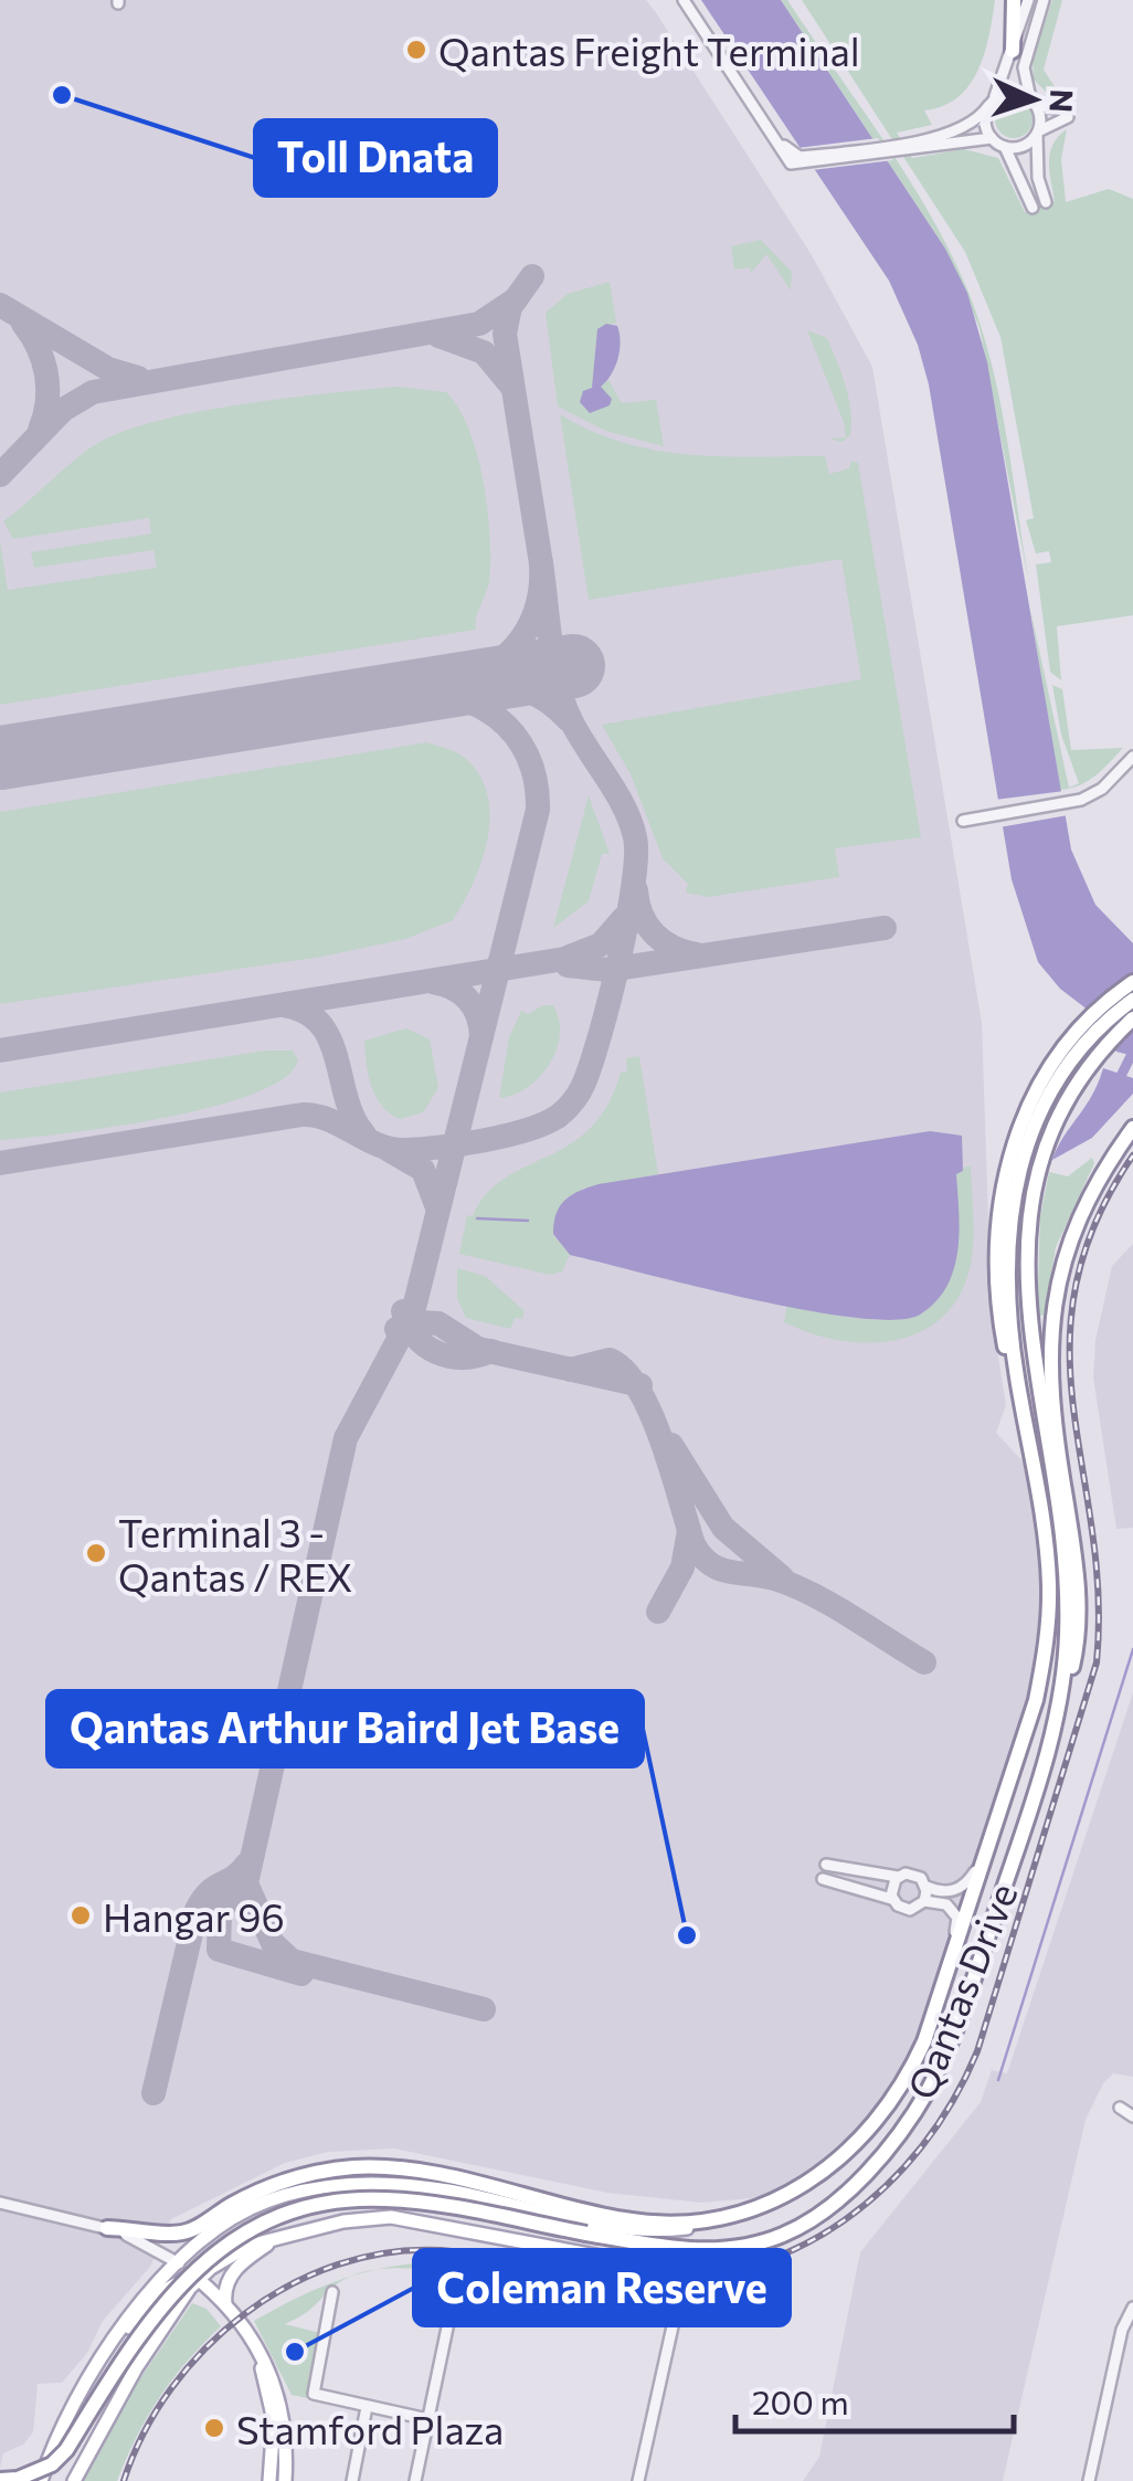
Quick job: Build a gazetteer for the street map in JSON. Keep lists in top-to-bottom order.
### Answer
{
  "streets": {
    "highway": ["Qantas Drive"]
  },
  "places": [
    "Qantas Freight Terminal",
    "Toll Dnata",
    "Terminal 3 - Qantas / REX",
    "Hangar 96",
    "Qantas Arthur Baird Jet Base",
    "Coleman Reserve",
    "Stamford Plaza"
  ],
  "scale_bar": "200 m",
  "north": "right"
}
